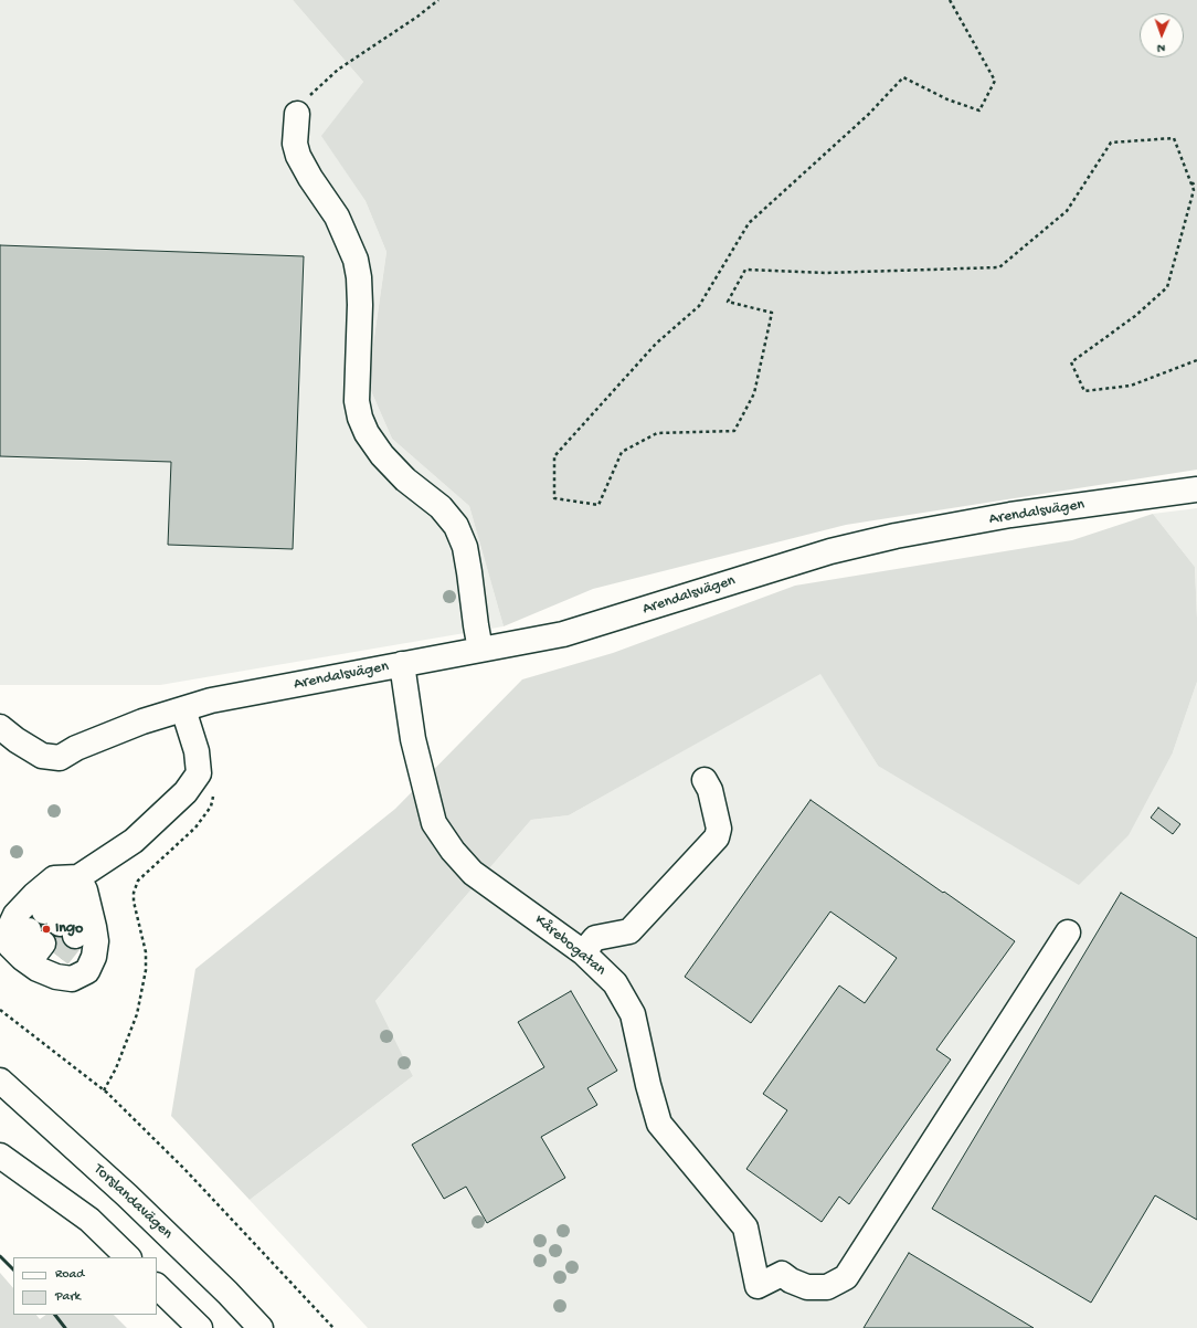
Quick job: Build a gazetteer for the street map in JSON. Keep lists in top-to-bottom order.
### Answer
{
  "streets": {
    "street": ["Arendalsvägen", "Kårebogatan", "Torslandavägen"]
  },
  "crossings": [
    ["Arendalsvägen", "Kårebogatan"]
  ],
  "places": ["Ingo"],
  "legend": ["Road", "Park"],
  "north": "bottom"
}
